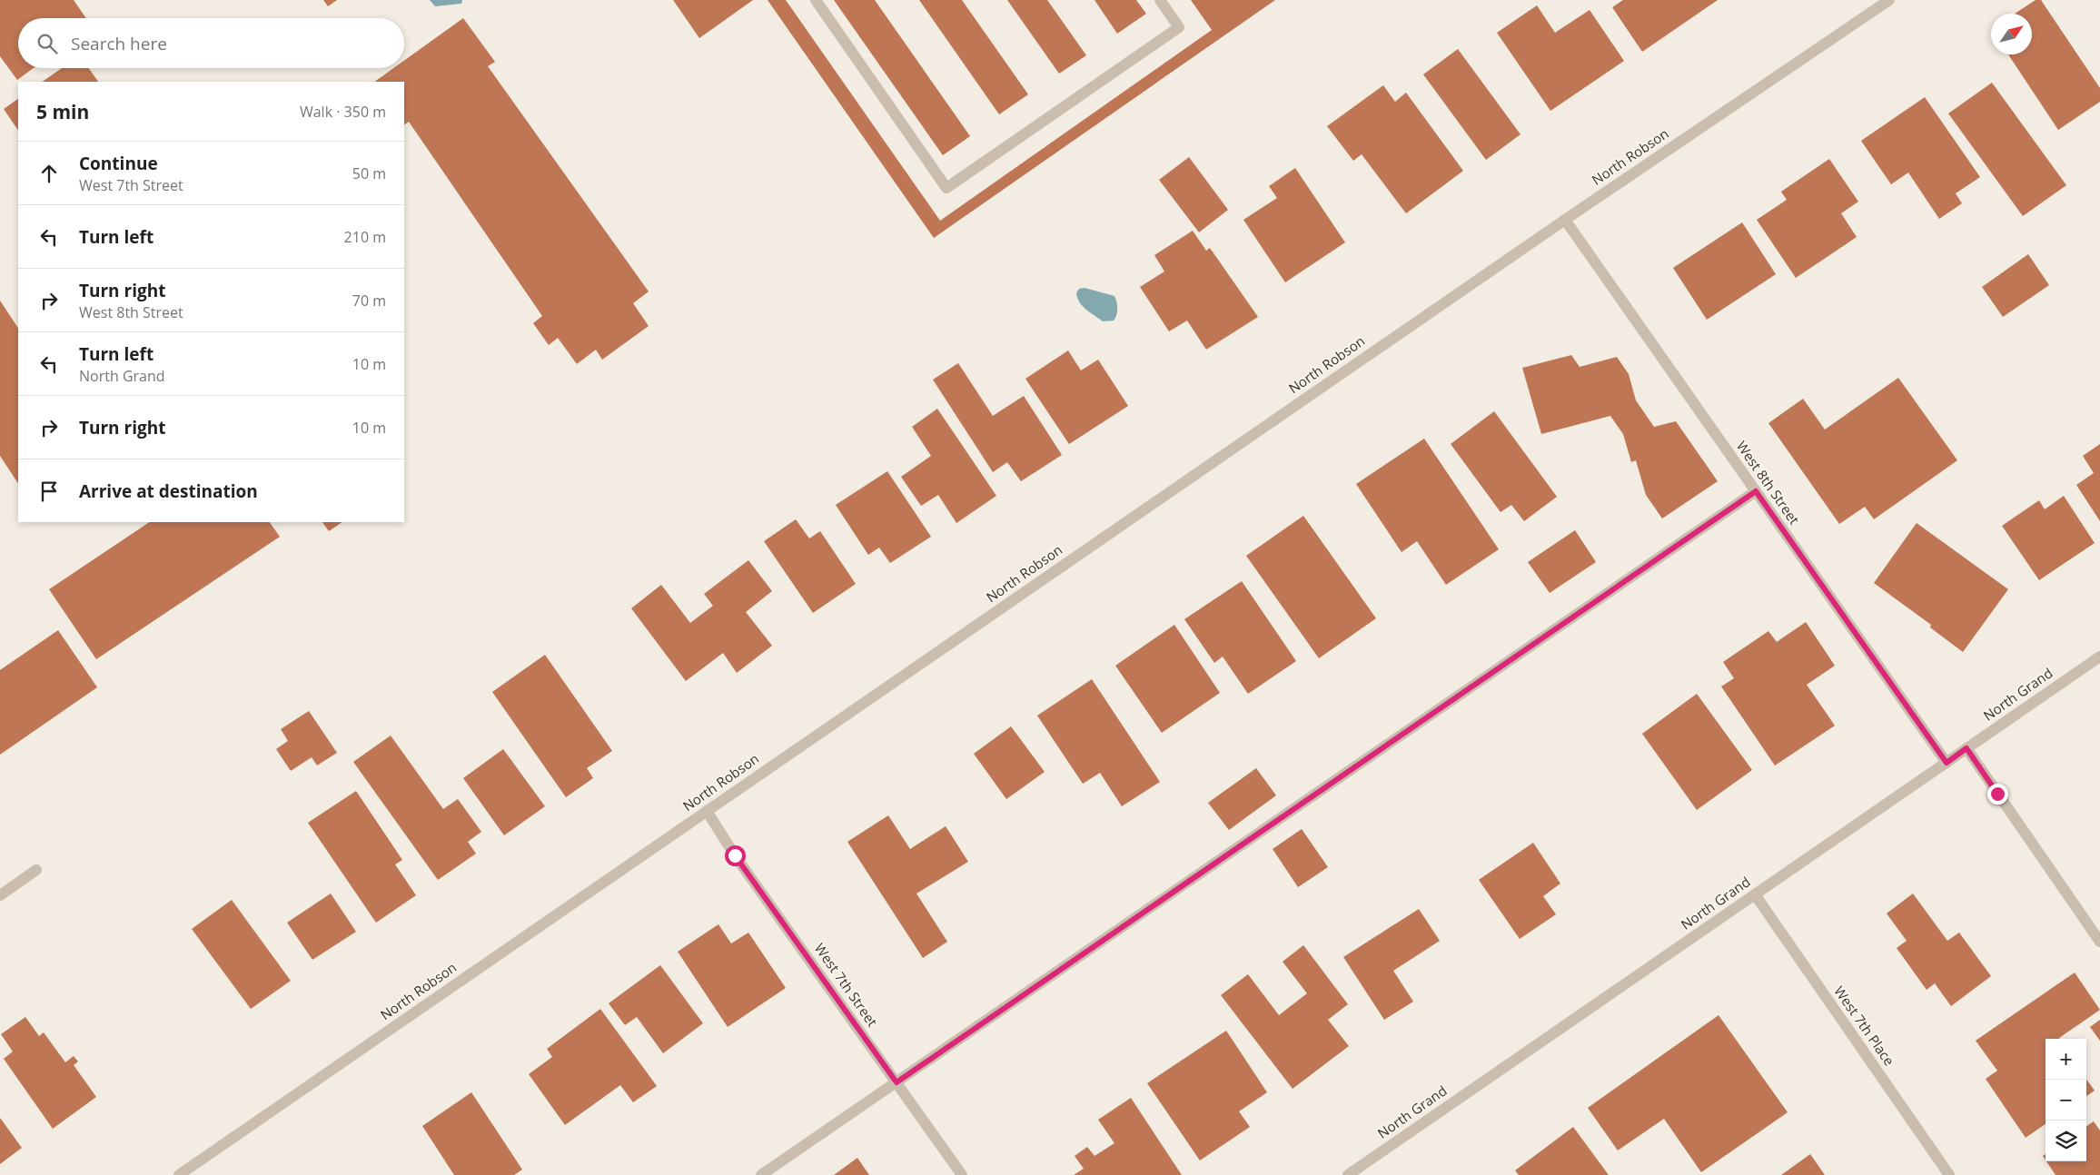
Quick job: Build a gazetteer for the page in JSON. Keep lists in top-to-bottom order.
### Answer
{
  "streets": {
    "street": [
      "North Robson",
      "West 8th Street",
      "North Grand",
      "West 7th Street",
      "West 7th Place"
    ]
  },
  "crossings": [
    ["North Robson", "West 8th Street"],
    ["North Robson", "West 7th Street"],
    ["West 8th Street", "North Grand"],
    ["North Grand", "West 7th Place"]
  ],
  "north": "top right",
  "page": {
    "search": "Search here",
    "heading": ["5 min", "Walk · 350 m"],
    "list": [
      ["Continue", "West 7th Street", "50 m"],
      ["Turn left", "210 m"],
      ["Turn right", "West 8th Street", "70 m"],
      ["Turn left", "North Grand", "10 m"],
      ["Turn right", "10 m"],
      "Arrive at destination"
    ],
    "map_buttons": ["+", "−"]
  }
}
